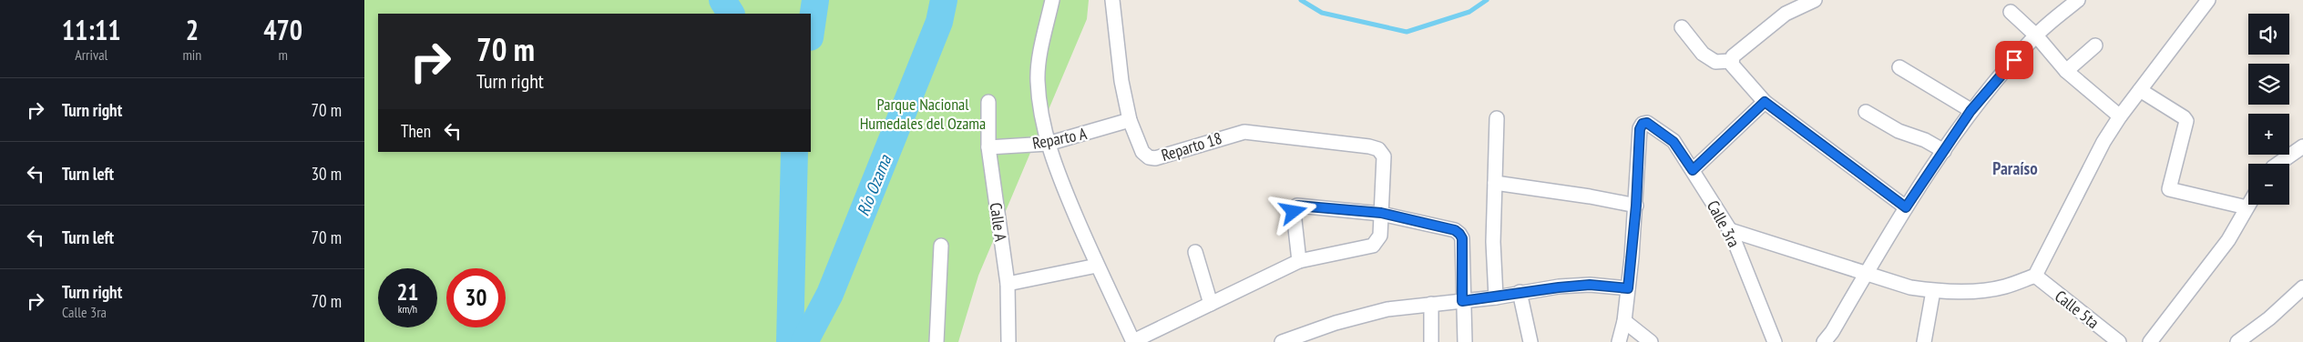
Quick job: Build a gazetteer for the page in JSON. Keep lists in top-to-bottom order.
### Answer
{
  "streets": {
    "street": [
      "Reparto A",
      "Reparto 18",
      "Calle A",
      "Calle 3ra",
      "Calle 5ta"
    ]
  },
  "crossings": [
    ["Reparto A", "Reparto 18"],
    ["Reparto A", "Calle A"]
  ],
  "districts": ["Paraíso"],
  "water": ["Río Ozama"],
  "parks": ["Parque Nacional Humedales del Ozama"],
  "page": {
    "eta": [
      "11:11",
      "Arrival",
      "2",
      "min",
      "470",
      "m"
    ],
    "map_buttons": ["+", "−"],
    "turn": ["70 m", "Turn right"],
    "list": [
      {
        "name": "Turn right",
        "value": "70 m"
      },
      {
        "name": "Turn left",
        "value": "30 m"
      },
      {
        "name": "Turn left",
        "value": "70 m"
      },
      {
        "name": "Turn right",
        "note": "Calle 3ra",
        "value": "70 m"
      }
    ],
    "then": "Then",
    "speed": "21 km/h",
    "limit": "30"
  }
}
